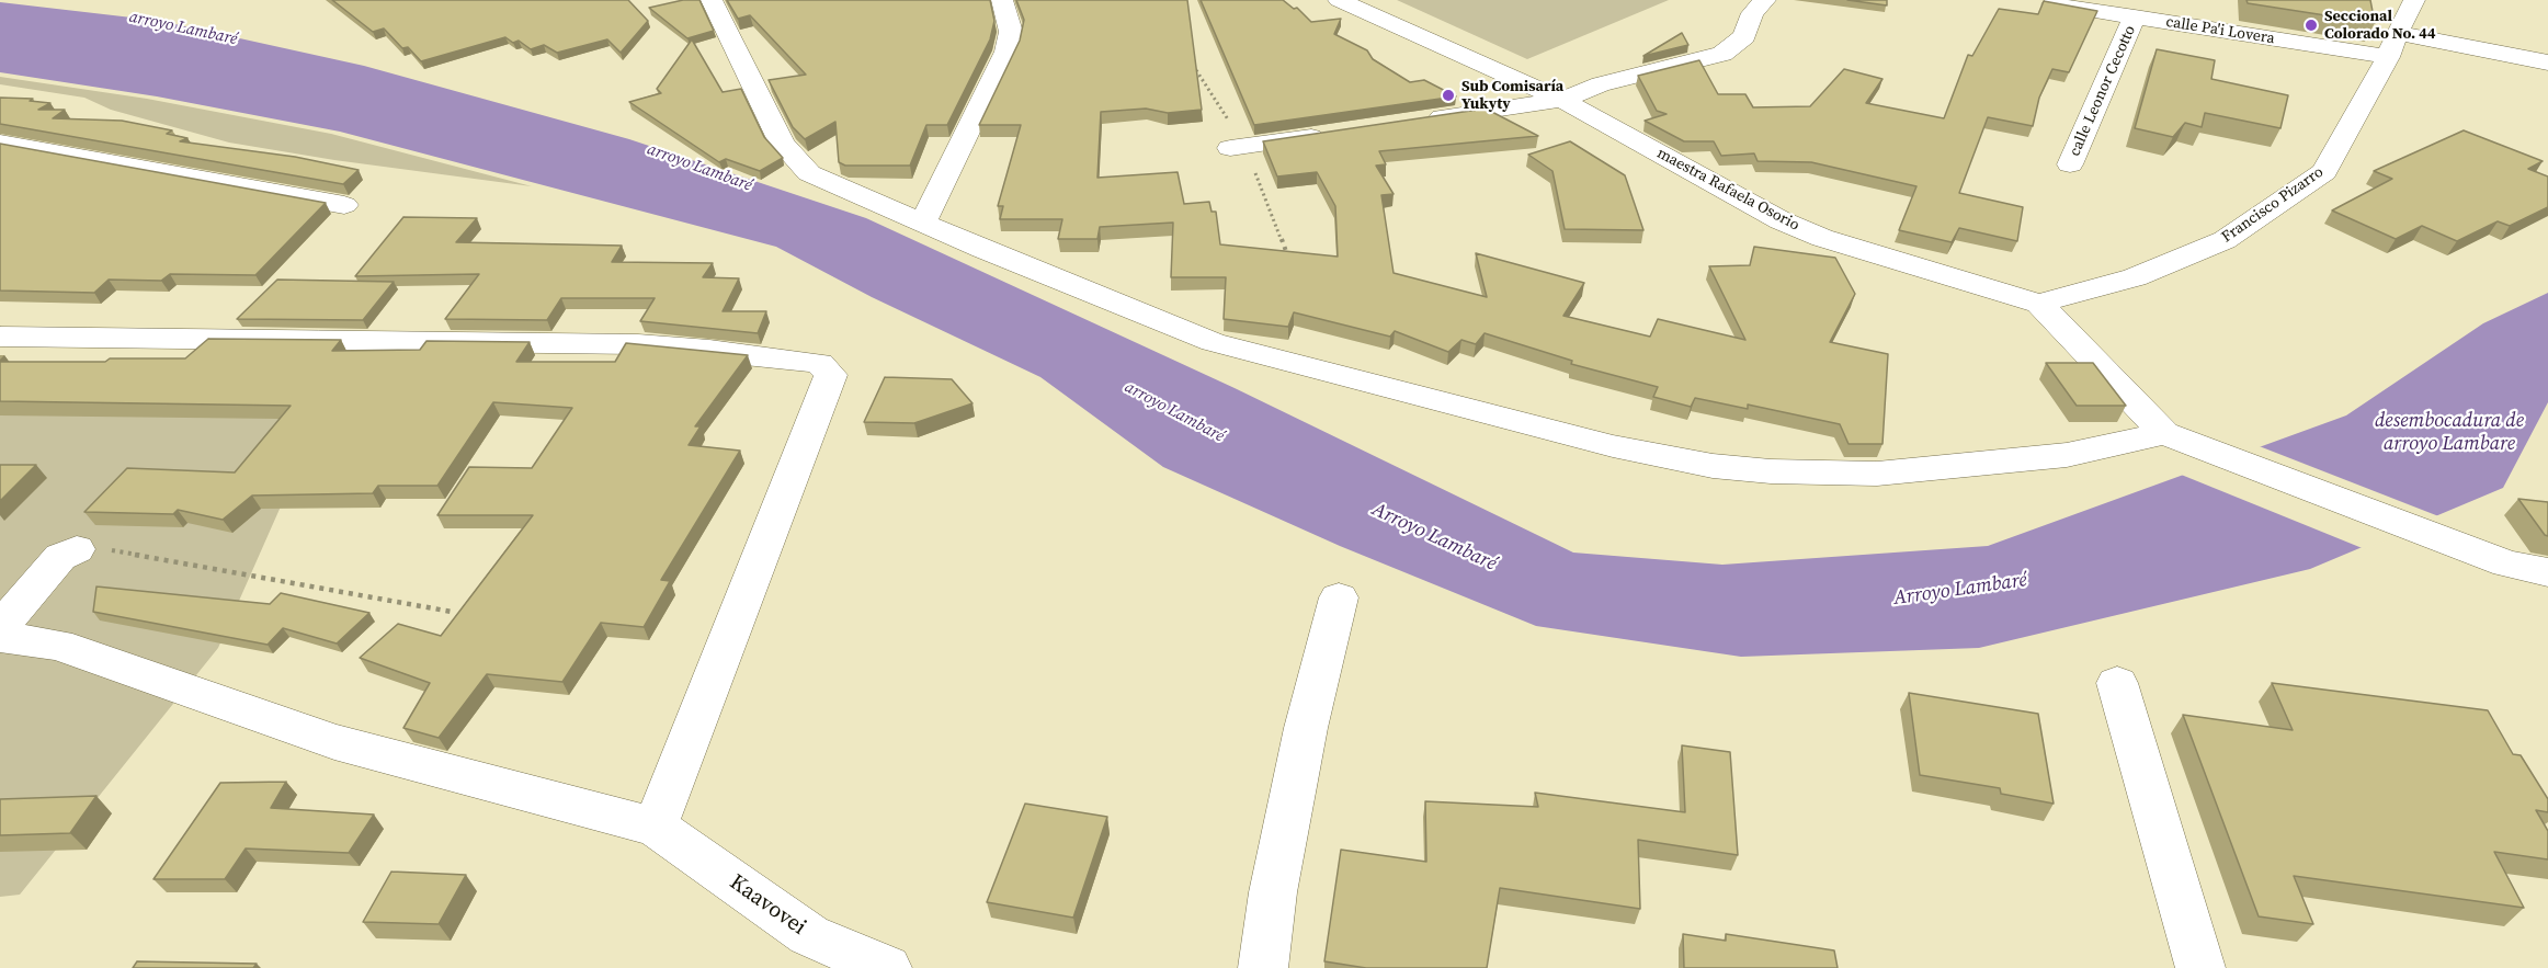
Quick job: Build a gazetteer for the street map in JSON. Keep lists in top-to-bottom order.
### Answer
{
  "streets": {
    "street": [
      "calle Pa'i Lovera",
      "calle Leonor Cecotto",
      "maestra Rafaela Osorio",
      "Francisco Pizarro",
      "Kaavovei"
    ]
  },
  "crossings": [
    ["calle Pa'i Lovera", "calle Leonor Cecotto"],
    ["calle Pa'i Lovera", "Francisco Pizarro"],
    ["maestra Rafaela Osorio", "Francisco Pizarro"]
  ],
  "water": ["arroyo Lambaré", "desembocadura de arroyo Lambare", "Arroyo Lambaré"],
  "places": ["Seccional Colorado No. 44", "Sub Comisaría Yukyty"]
}
